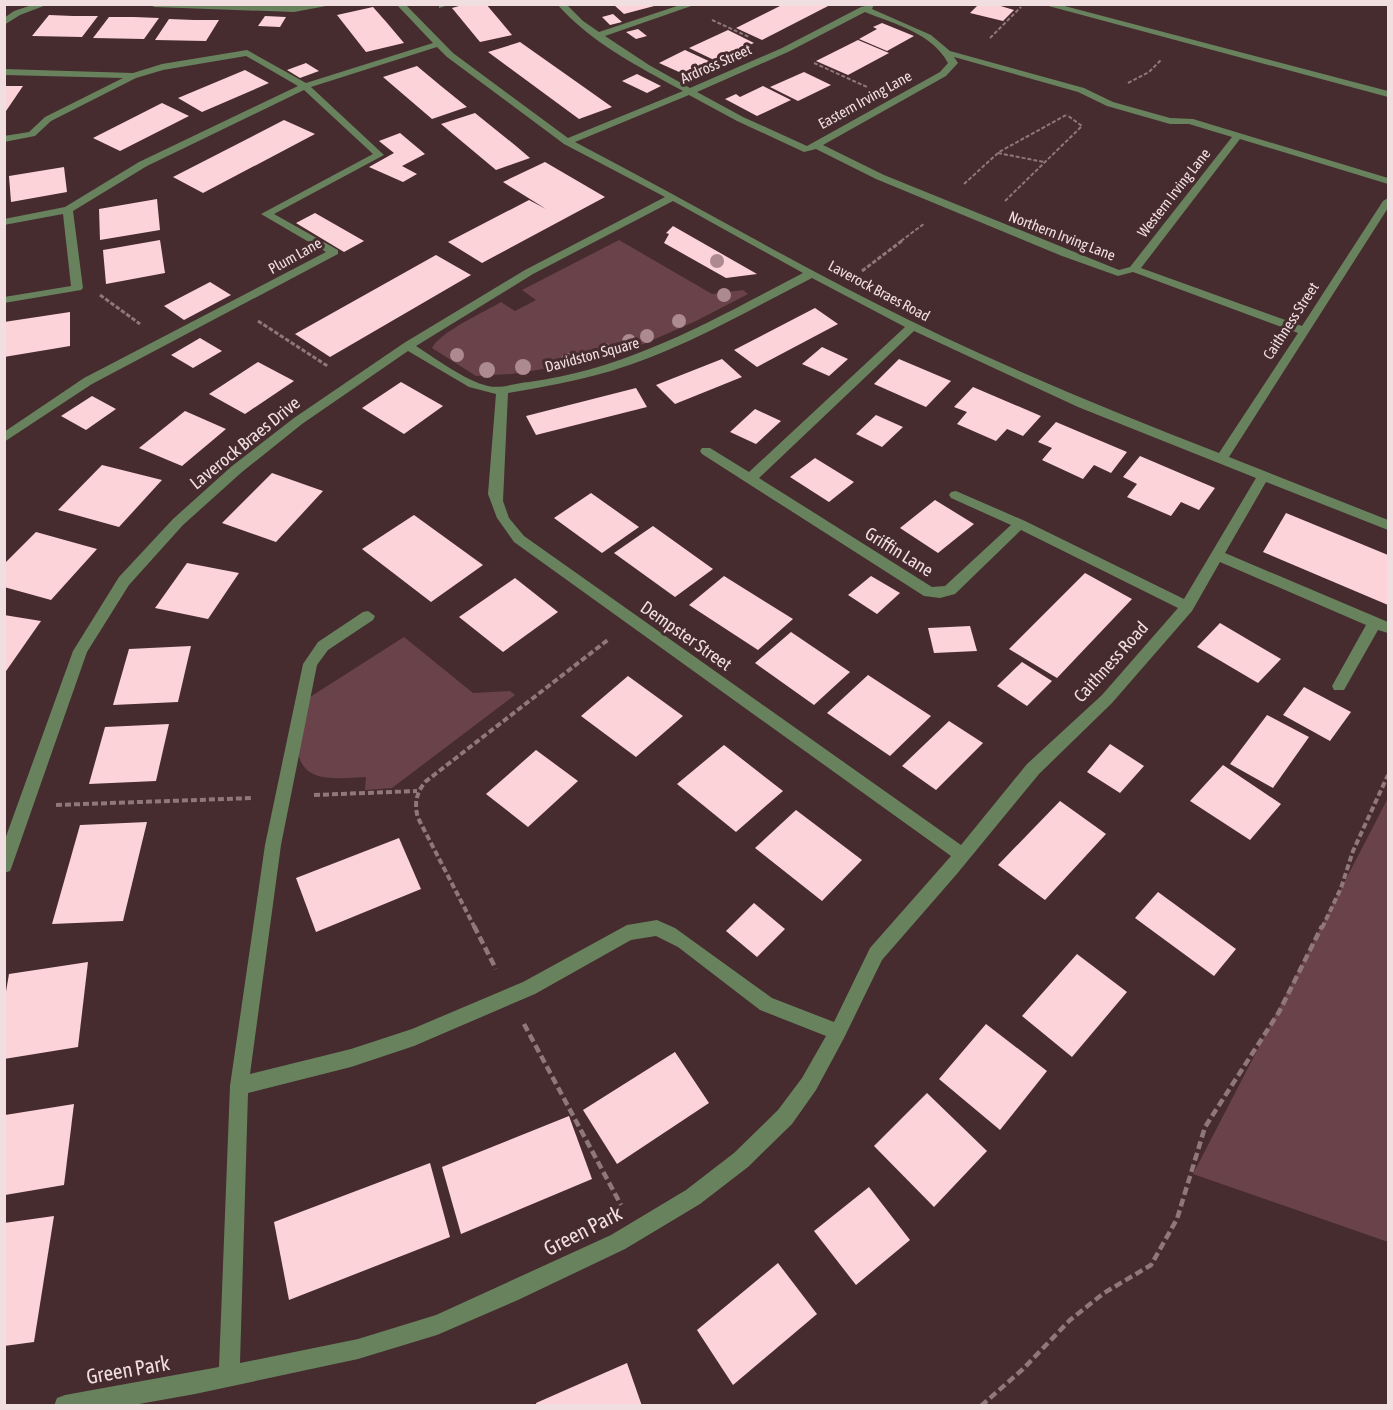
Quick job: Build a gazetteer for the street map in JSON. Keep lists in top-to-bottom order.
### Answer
{
  "streets": {
    "street": [
      "Ardross Street",
      "Eastern Irving Lane",
      "Western Irving Lane",
      "Northern Irving Lane",
      "Plum Lane",
      "Laverock Braes Road",
      "Caithness Street",
      "Davidston Square",
      "Laverock Braes Drive",
      "Griffin Lane",
      "Dempster Street",
      "Caithness Road",
      "Green Park"
    ]
  },
  "crossings": [
    ["Ardross Street", "Eastern Irving Lane"],
    ["Ardross Street", "Laverock Braes Road"],
    ["Eastern Irving Lane", "Northern Irving Lane"],
    ["Western Irving Lane", "Northern Irving Lane"],
    ["Northern Irving Lane", "Caithness Street"],
    ["Laverock Braes Road", "Caithness Street"],
    ["Laverock Braes Road", "Davidston Square"],
    ["Laverock Braes Road", "Laverock Braes Drive"],
    ["Laverock Braes Road", "Caithness Road"],
    ["Davidston Square", "Laverock Braes Drive"],
    ["Davidston Square", "Dempster Street"],
    ["Dempster Street", "Caithness Road"],
    ["Dempster Street", "Green Park"],
    ["Caithness Road", "Green Park"]
  ]
}
